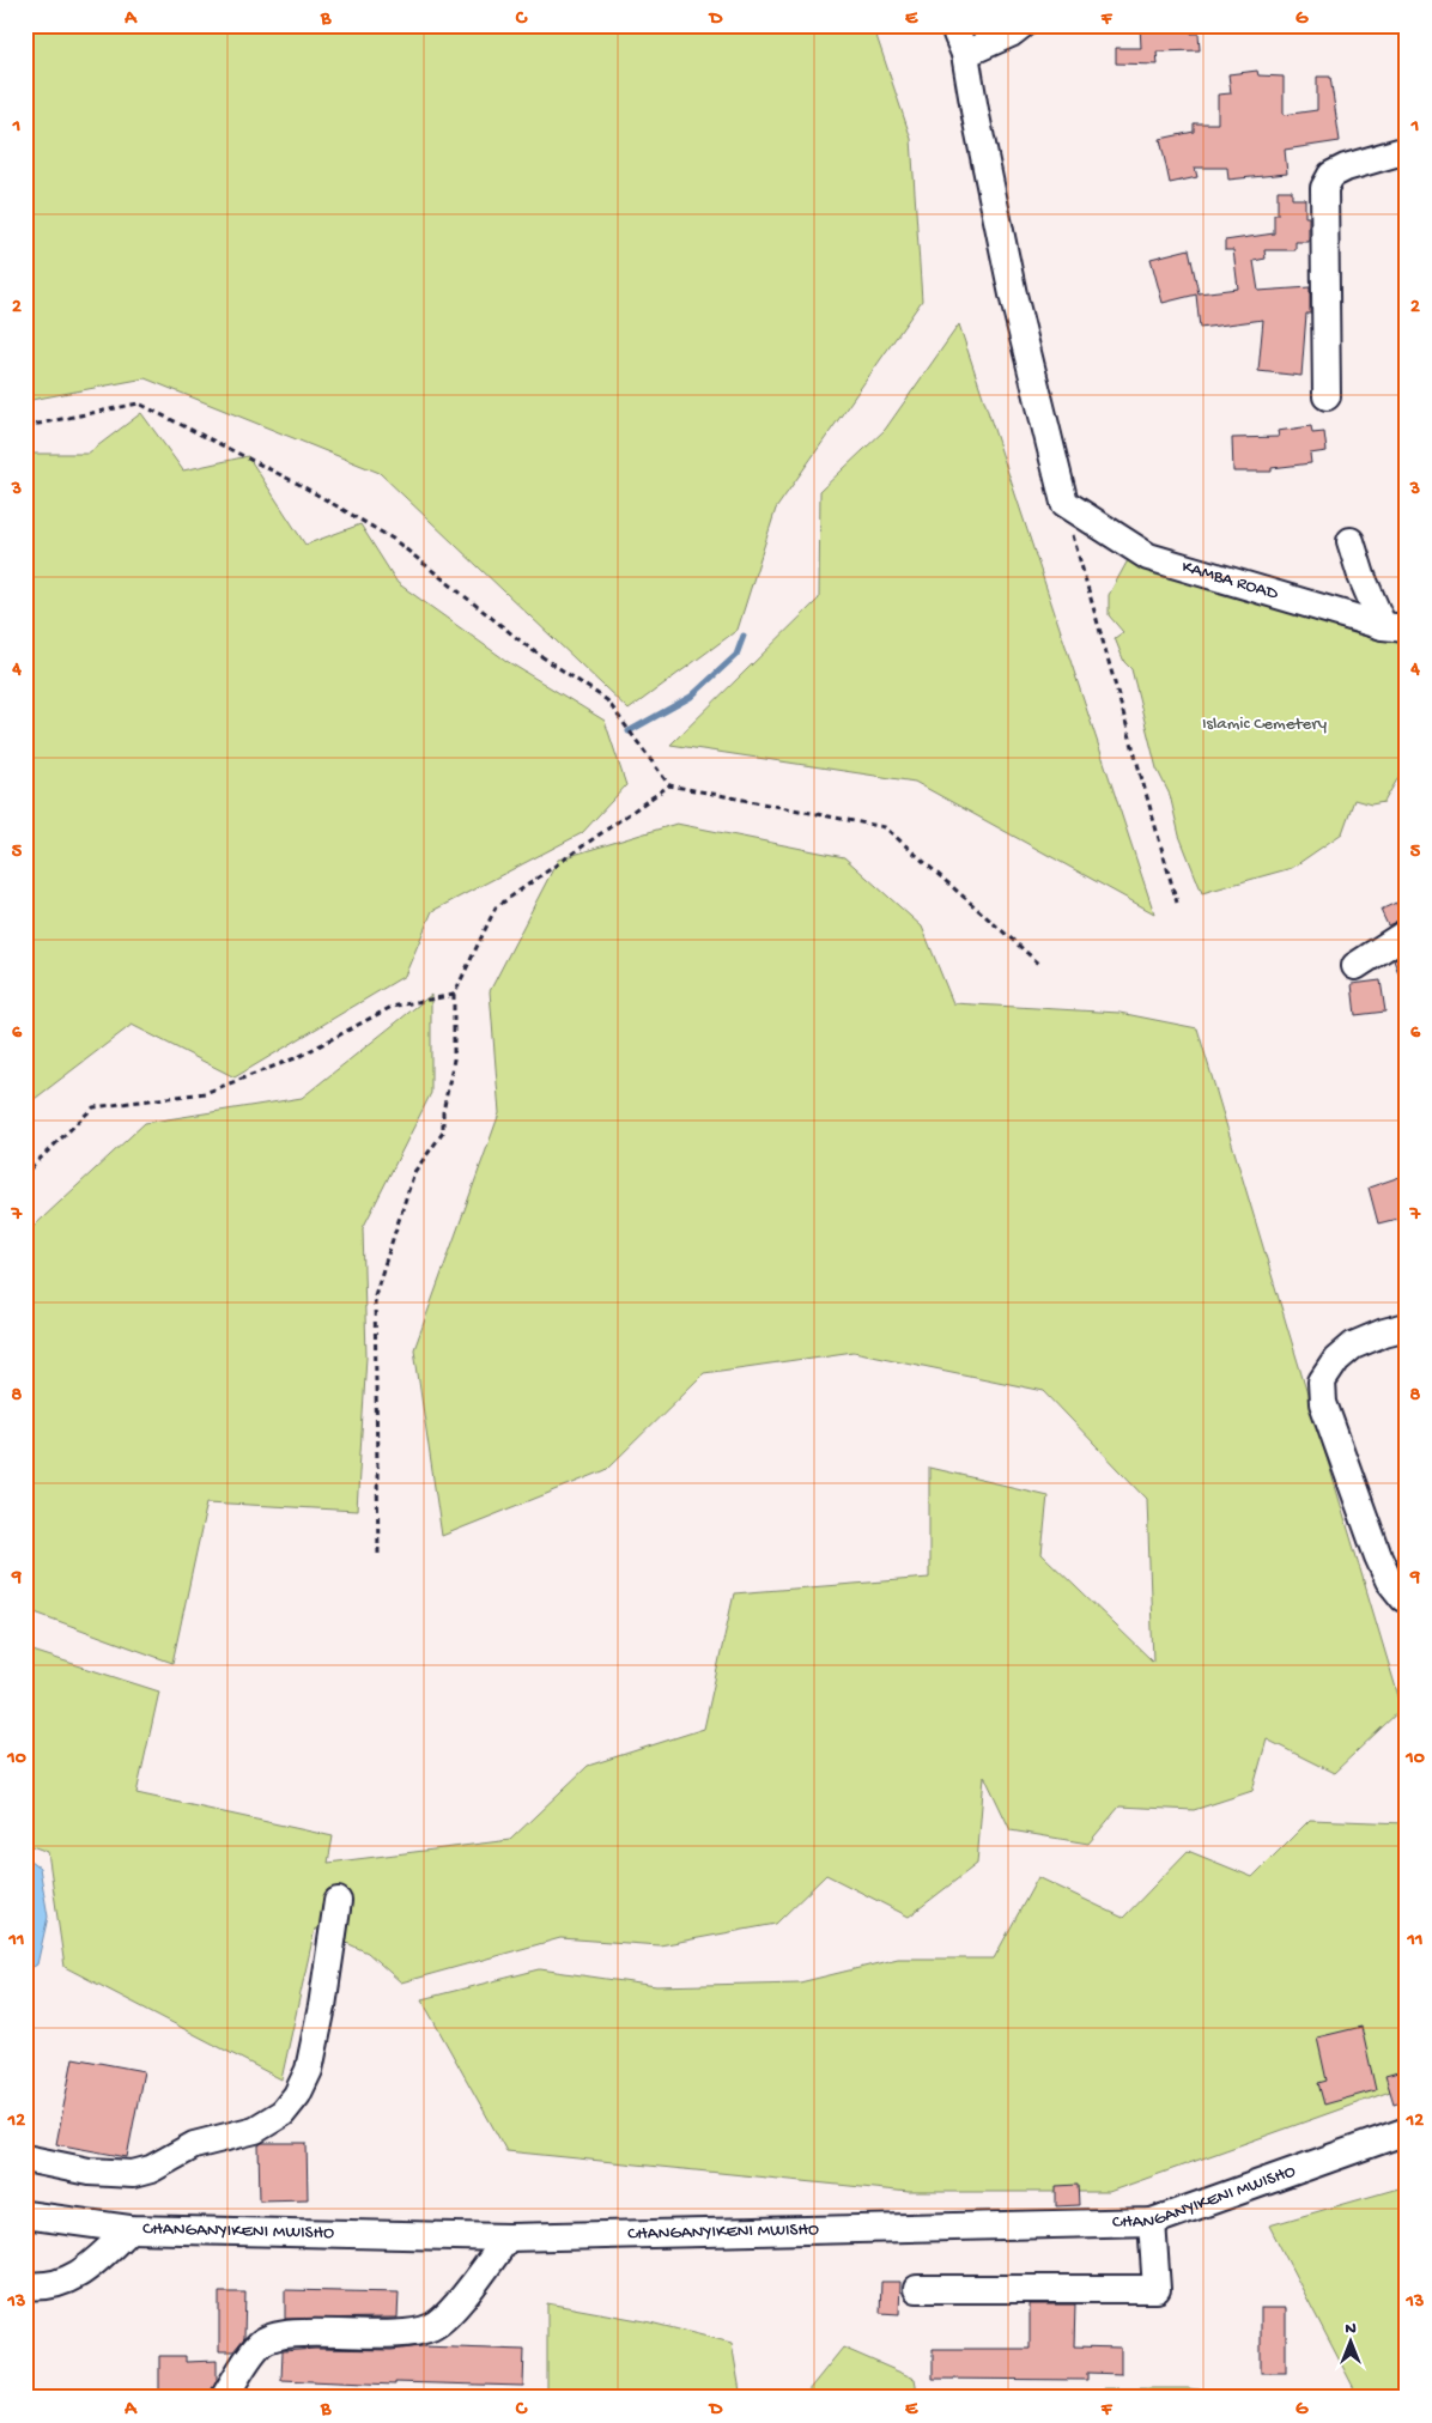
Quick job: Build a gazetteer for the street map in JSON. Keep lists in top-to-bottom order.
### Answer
{
  "streets": {
    "street": ["KAMBA ROAD", "CHANGANYIKENI MWISHO"]
  },
  "parks": ["Islamic Cemetery"],
  "north": "top",
  "grid": {
    "columns": [
      "A",
      "B",
      "C",
      "D",
      "E",
      "F",
      "G"
    ],
    "rows": [
      "1",
      "2",
      "3",
      "4",
      "5",
      "6",
      "7",
      "8",
      "9",
      "10",
      "11",
      "12",
      "13"
    ]
  }
}
